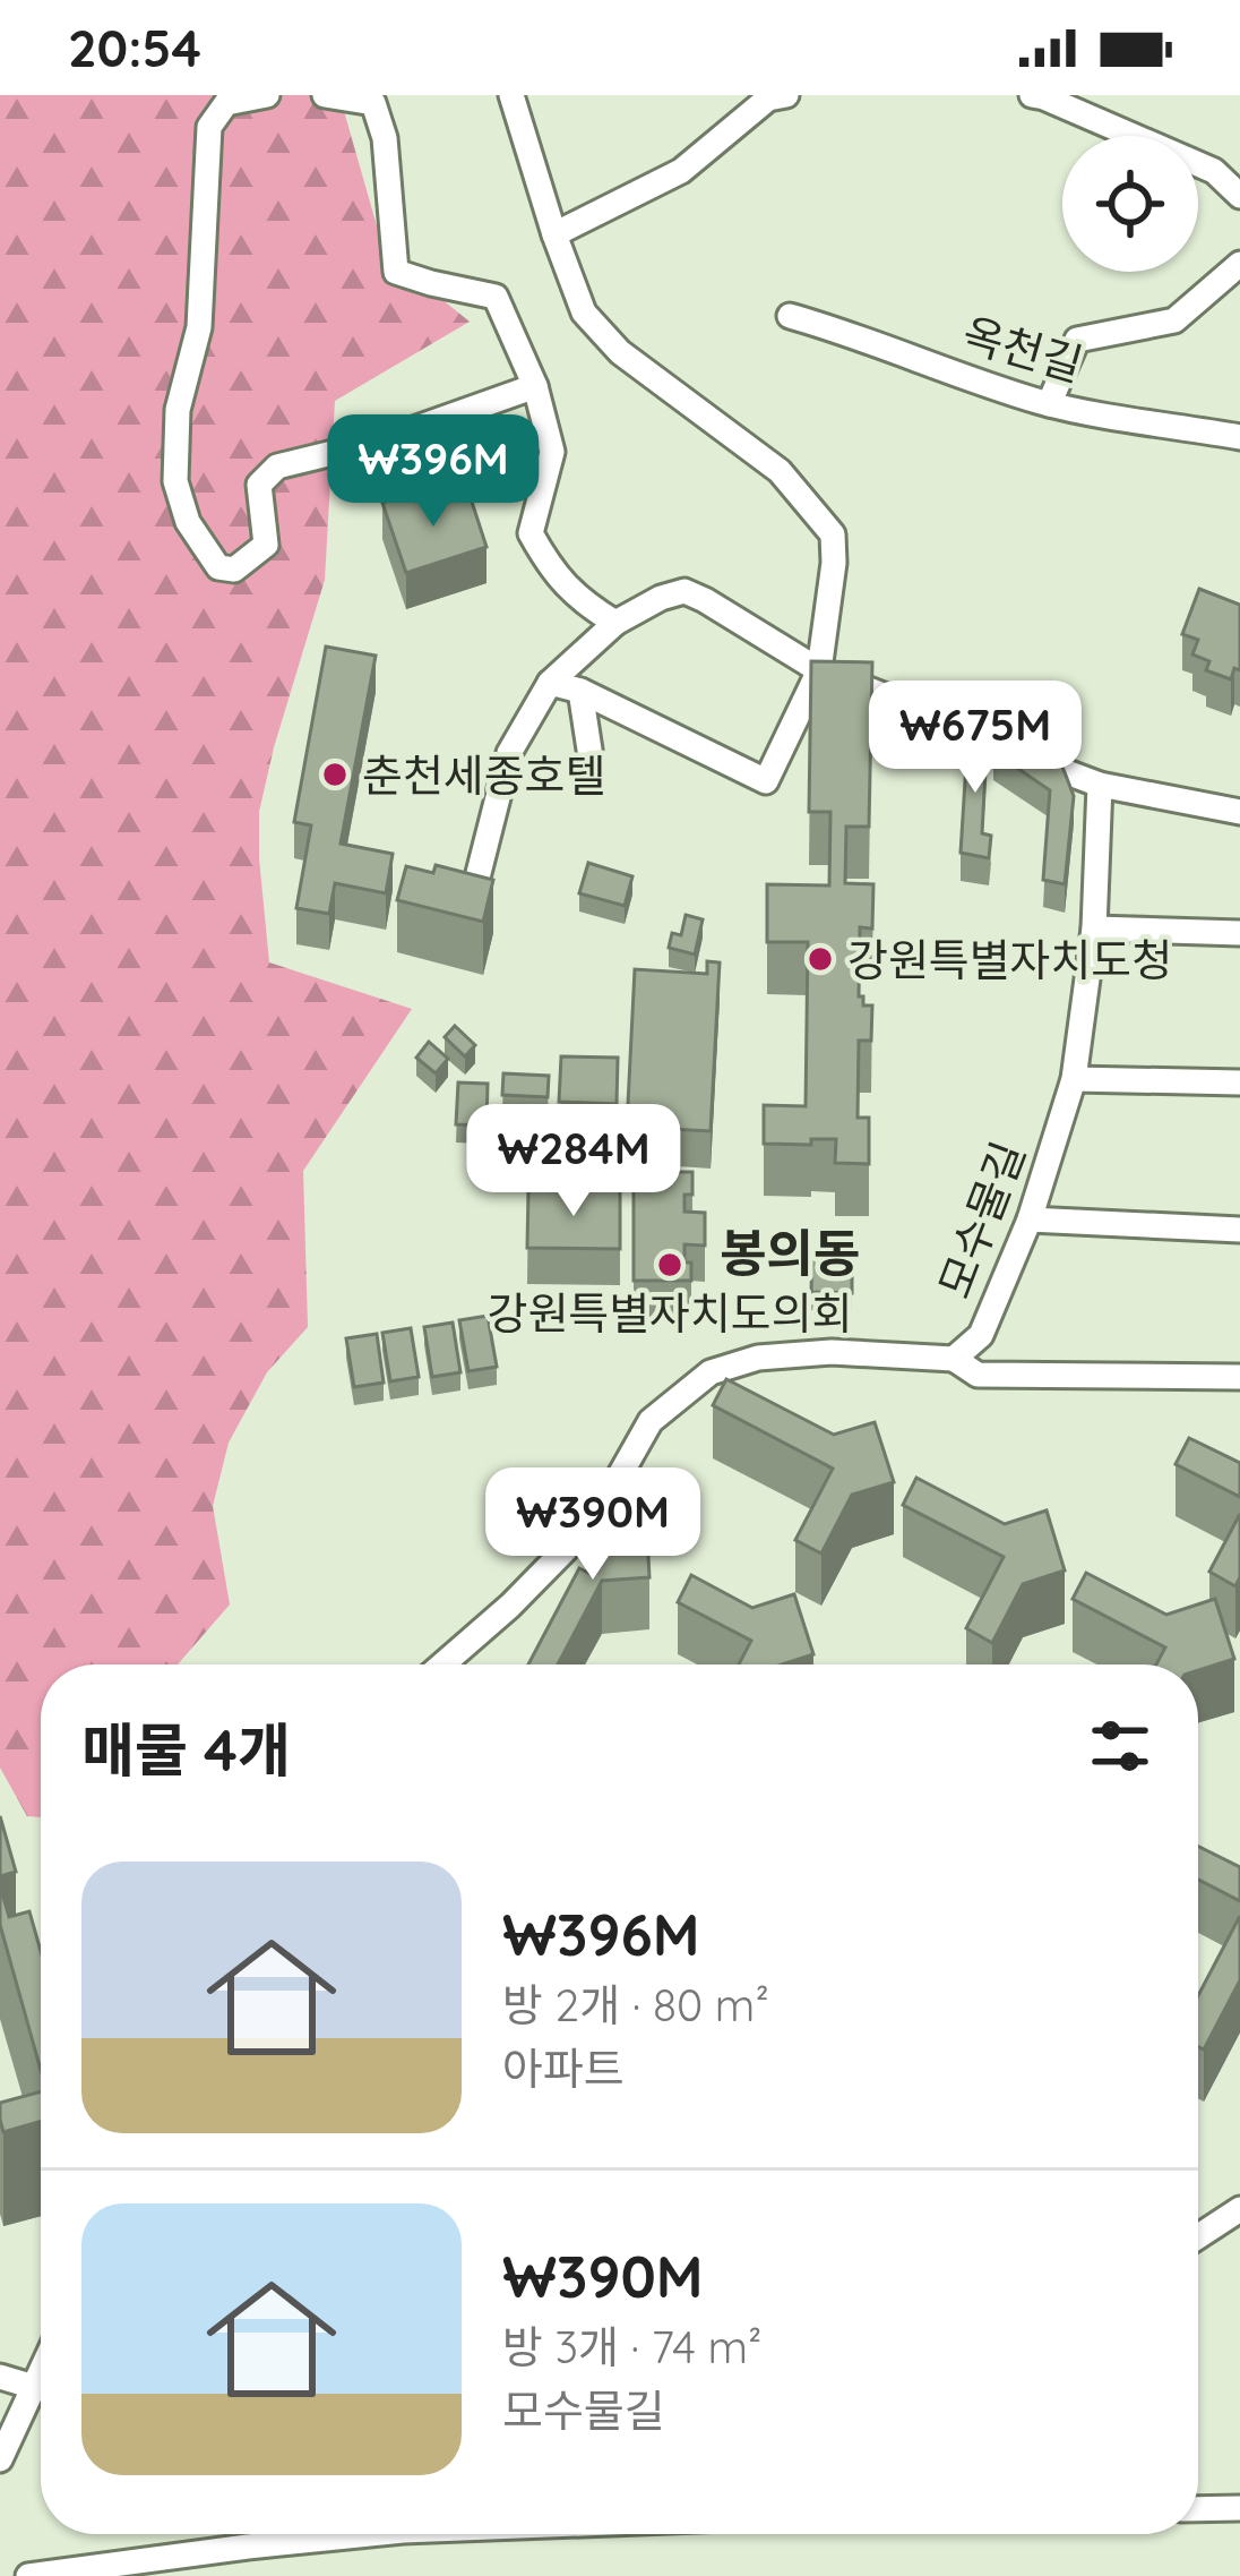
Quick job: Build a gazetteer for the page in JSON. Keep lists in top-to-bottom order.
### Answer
{
  "streets": {
    "street": ["옥천길", "모수물길"]
  },
  "districts": ["봉의동"],
  "places": ["춘천세종호텔", "강원특별자치도청", "강원특별자치도의회"],
  "page": {
    "status": "20:54",
    "price": [
      "₩396M",
      "₩675M",
      "₩284M",
      "₩390M"
    ],
    "heading": "매물 4개",
    "list": [
      {
        "name": "₩396M",
        "note": "방 2개 · 80 m² · 아파트"
      },
      {
        "name": "₩390M",
        "note": "방 3개 · 74 m² · 모수물길"
      }
    ]
  }
}
